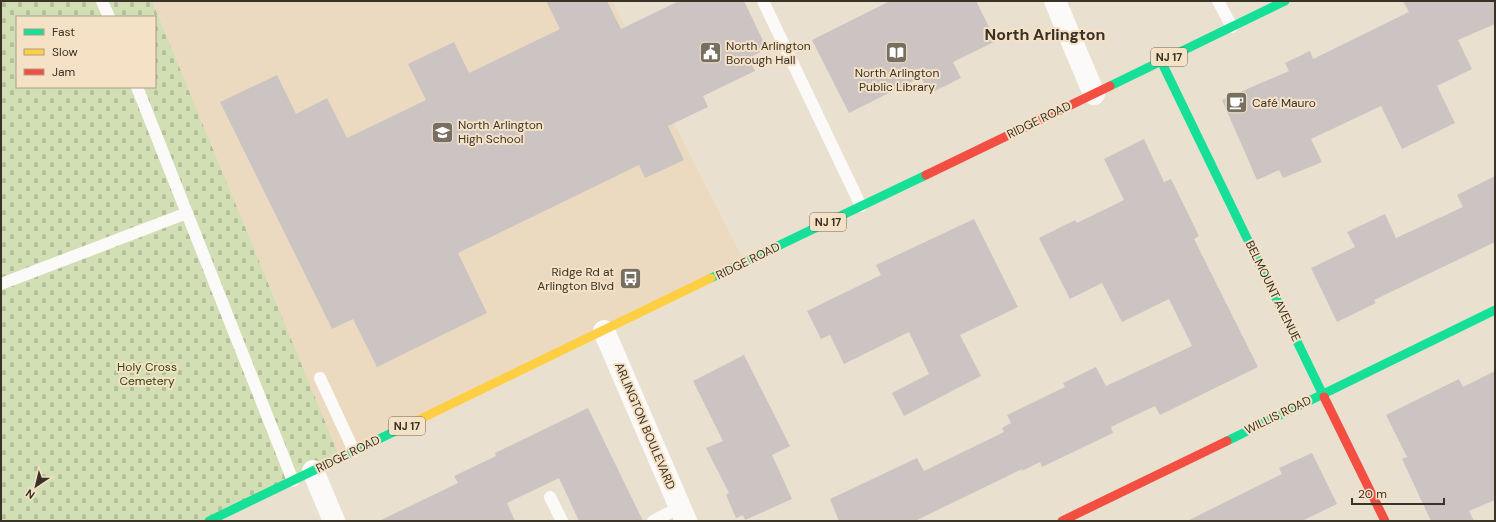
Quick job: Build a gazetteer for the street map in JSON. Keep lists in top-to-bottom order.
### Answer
{
  "streets": {
    "main road": [
      "NJ 17",
      "RIDGE ROAD",
      "BELMOUNT AVENUE",
      "WILLIS ROAD"
    ],
    "street": ["ARLINGTON BOULEVARD"]
  },
  "crossings": [
    ["RIDGE ROAD", "BELMOUNT AVENUE"],
    ["RIDGE ROAD", "ARLINGTON BOULEVARD"],
    ["BELMOUNT AVENUE", "WILLIS ROAD"]
  ],
  "districts": ["North Arlington"],
  "parks": ["Holy Cross Cemetery"],
  "places": {
    "library": ["North Arlington Public Library"],
    "public building": ["North Arlington Borough Hall"],
    "cafe": ["Café Mauro"],
    "school or university": ["North Arlington High School"],
    "bus stop": ["Ridge Rd at Arlington Blvd"]
  },
  "legend": ["Fast", "Slow", "Jam"],
  "scale_bar": "20 m",
  "north": "bottom left"
}
